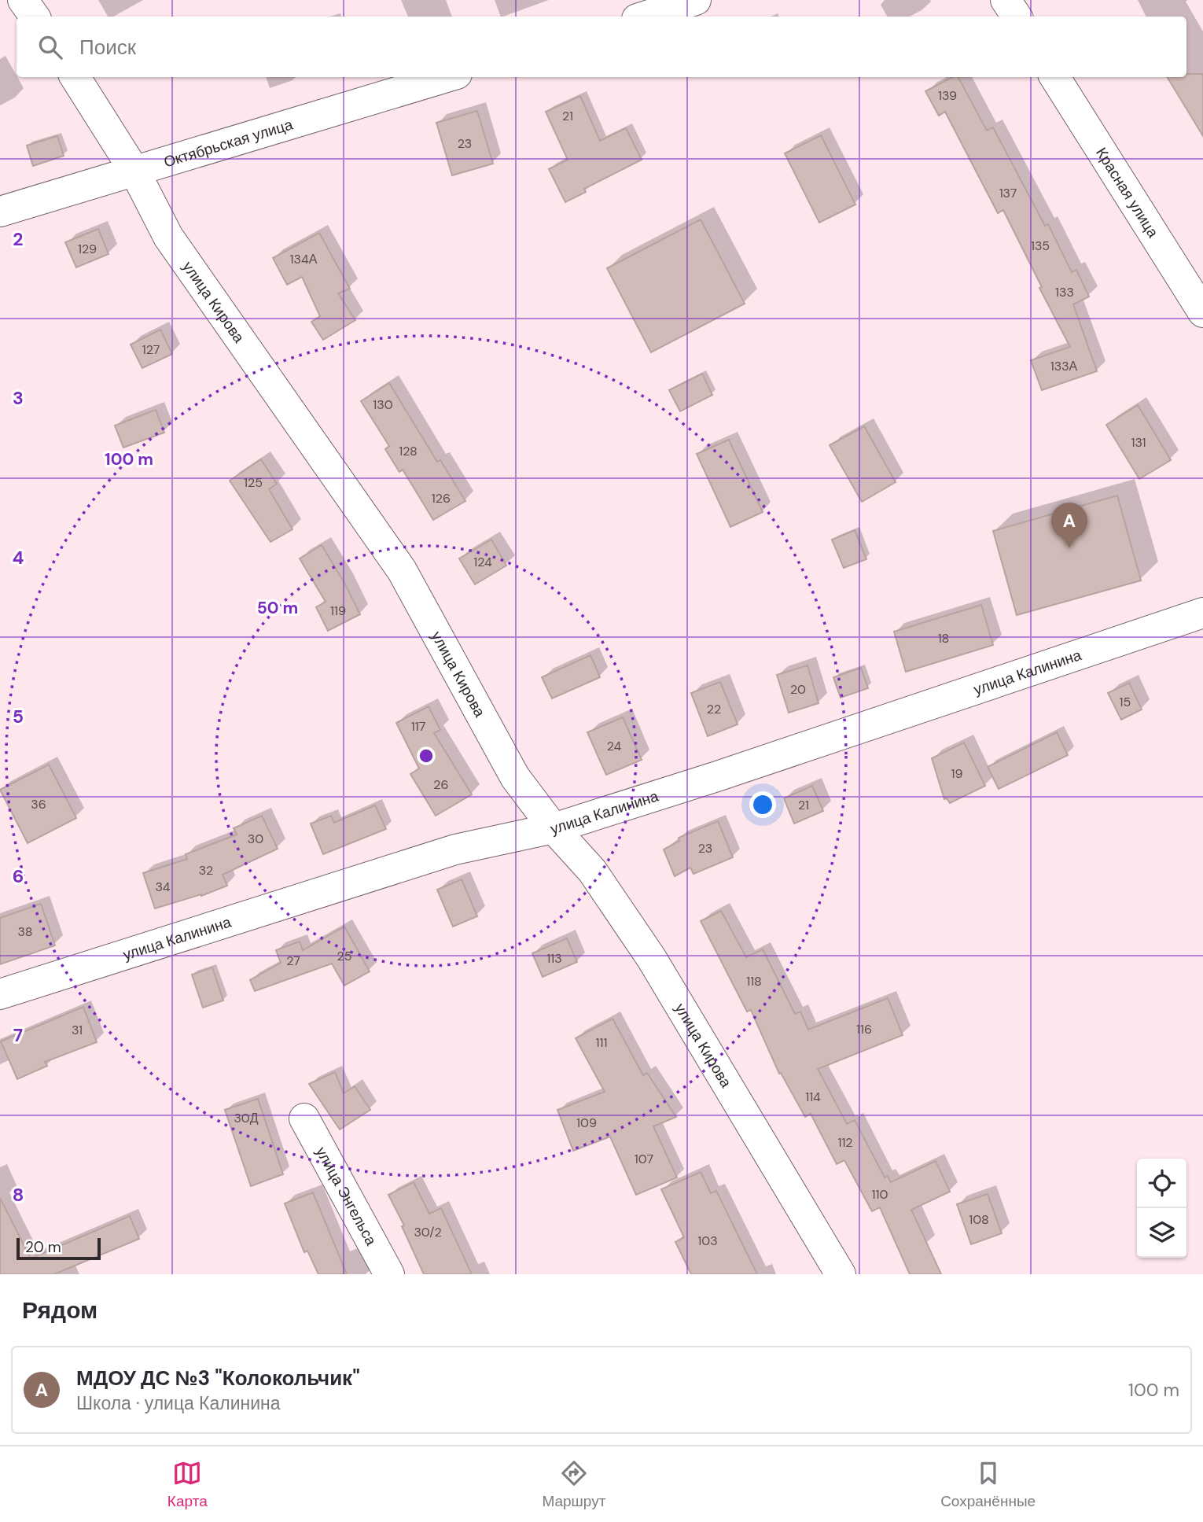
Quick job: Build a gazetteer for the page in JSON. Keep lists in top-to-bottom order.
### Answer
{
  "streets": {
    "street": [
      "Октябрьская улица",
      "Красная улица",
      "улица Кирова",
      "улица Калинина",
      "улица Энгельса"
    ]
  },
  "crossings": [
    ["Октябрьская улица", "улица Кирова"],
    ["улица Кирова", "улица Калинина"]
  ],
  "house_numbers": [
    "139",
    "21",
    "23",
    "137",
    "135",
    "129",
    "134А",
    "133",
    "127",
    "133А",
    "130",
    "131",
    "128",
    "125",
    "126",
    "124",
    "119",
    "18",
    "20",
    "15",
    "22",
    "117",
    "24",
    "19",
    "26",
    "36",
    "21",
    "30",
    "23",
    "32",
    "34",
    "38",
    "25",
    "113",
    "27",
    "118",
    "116",
    "31",
    "111",
    "114",
    "30Д",
    "109",
    "112",
    "107",
    "110",
    "108",
    "30/2",
    "103"
  ],
  "scale_bar": "20 m",
  "page": {
    "search": "Поиск",
    "pins": "A",
    "scale": "20 m",
    "heading": "Рядом",
    "list": [
      {
        "mark": "A",
        "name": "МДОУ ДС №3 \"Колокольчик\"",
        "note": "Школа · улица Калинина",
        "value": "100 m"
      }
    ],
    "nav": ["Карта", "Маршрут", "Сохранённые"]
  },
  "grid": {
    "rows": [
      "2",
      "3",
      "4",
      "5",
      "6",
      "7",
      "8"
    ]
  },
  "rings": ["100 m", "50 m"]
}
